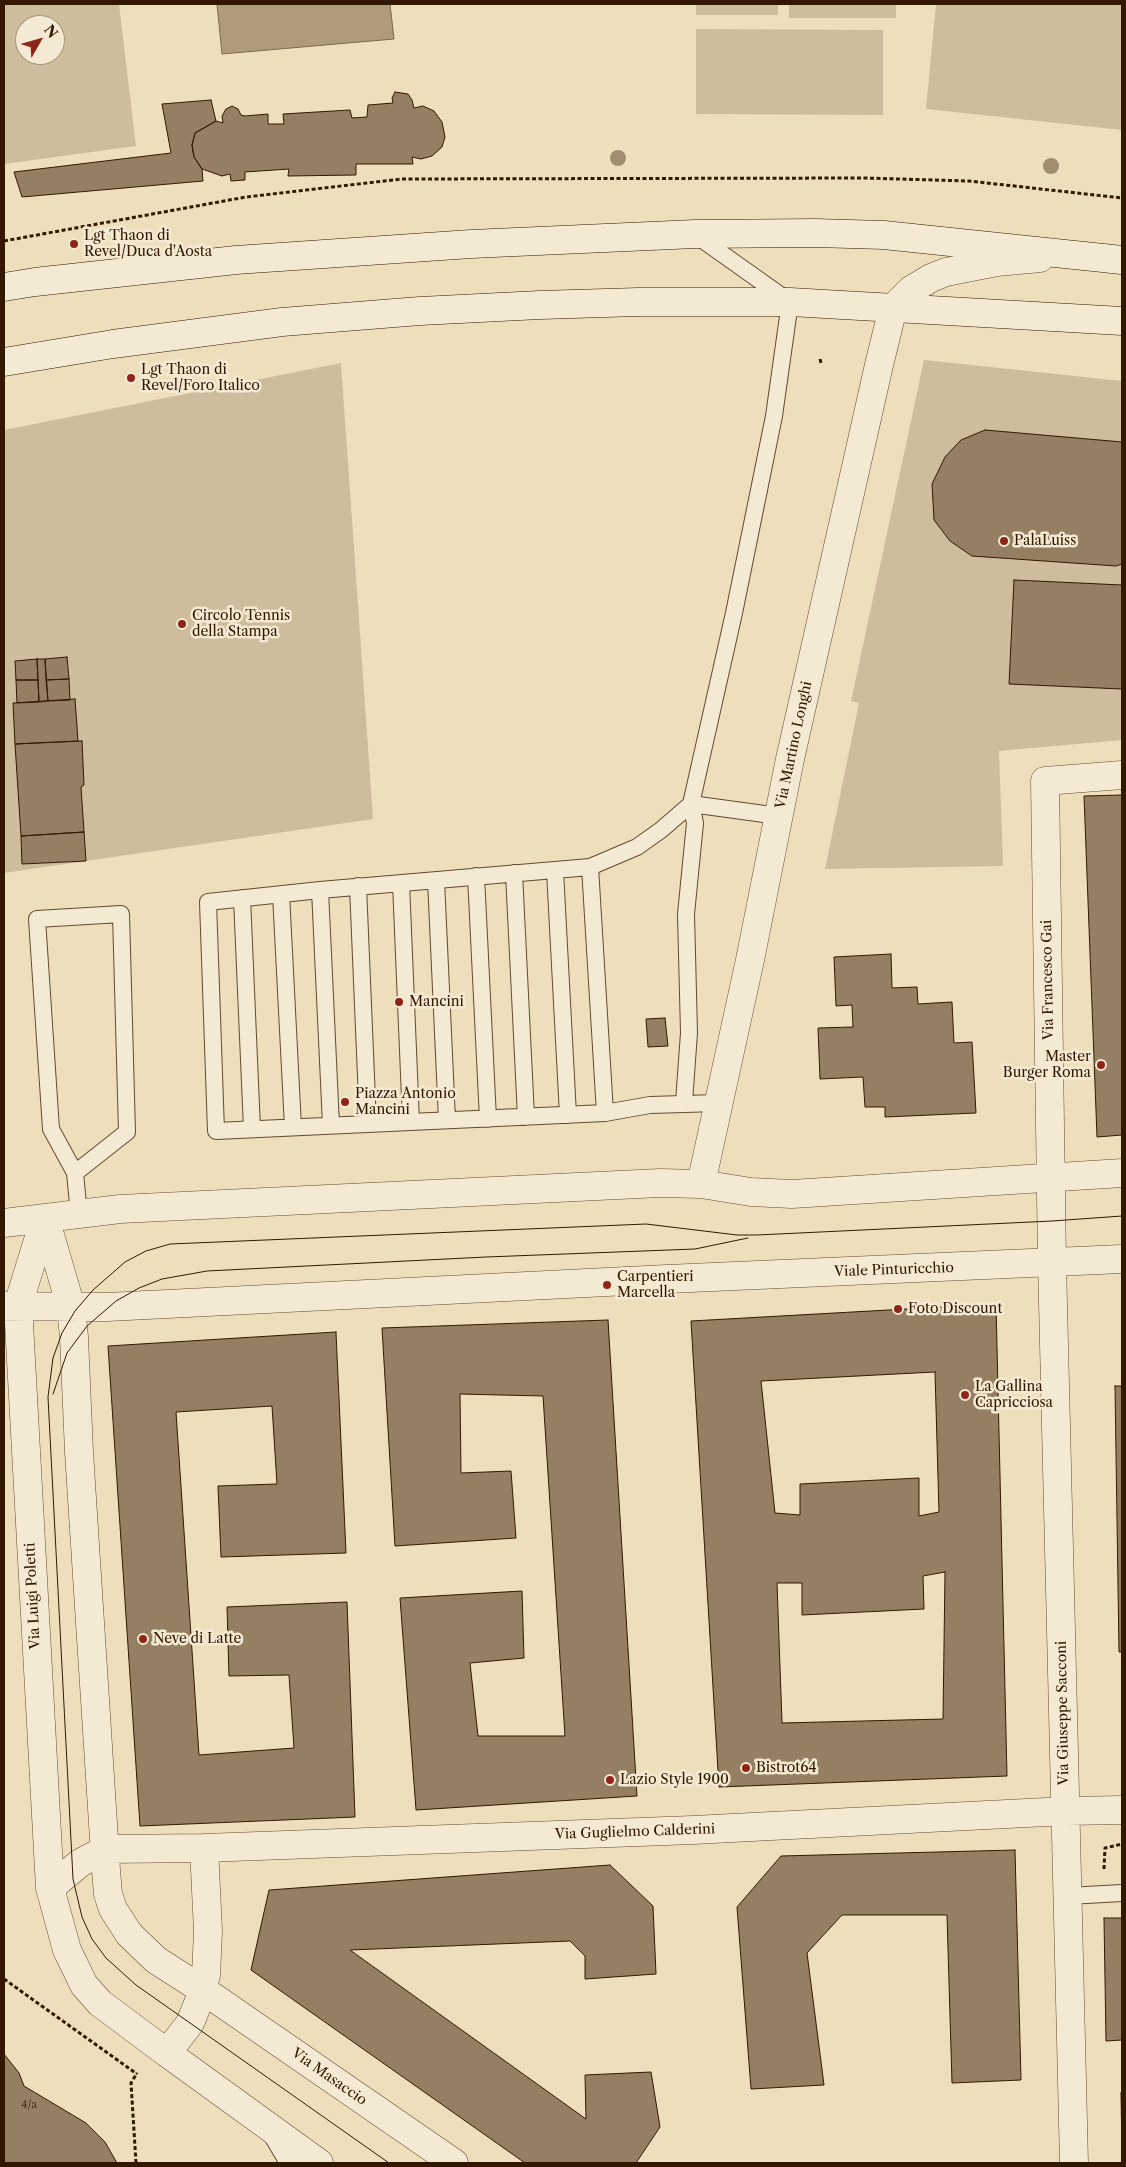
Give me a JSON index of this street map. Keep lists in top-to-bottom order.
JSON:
{
  "streets": {
    "street": [
      "Via Martino Longhi",
      "Via Francesco Gai",
      "Viale Pinturicchio",
      "Via Luigi Poletti",
      "Via Giuseppe Sacconi",
      "Via Guglielmo Calderini",
      "Via Masaccio"
    ]
  },
  "crossings": [
    ["Via Francesco Gai", "Viale Pinturicchio"],
    ["Via Francesco Gai", "Via Giuseppe Sacconi"],
    ["Viale Pinturicchio", "Via Giuseppe Sacconi"],
    ["Via Giuseppe Sacconi", "Via Guglielmo Calderini"],
    ["Via Guglielmo Calderini", "Via Masaccio"]
  ],
  "places": [
    "Lgt Thaon di Revel/Duca d'Aosta",
    "Lgt Thaon di Revel/Foro Italico",
    "PalaLuiss",
    "Circolo Tennis della Stampa",
    "Mancini",
    "Master Burger Roma",
    "Piazza Antonio Mancini",
    "Carpentieri Marcella",
    "Foto Discount",
    "La Gallina Capricciosa",
    "Neve di Latte",
    "Bistrot64",
    "Lazio Style 1900"
  ],
  "house_numbers": ["4/a"],
  "north": "top right"
}
